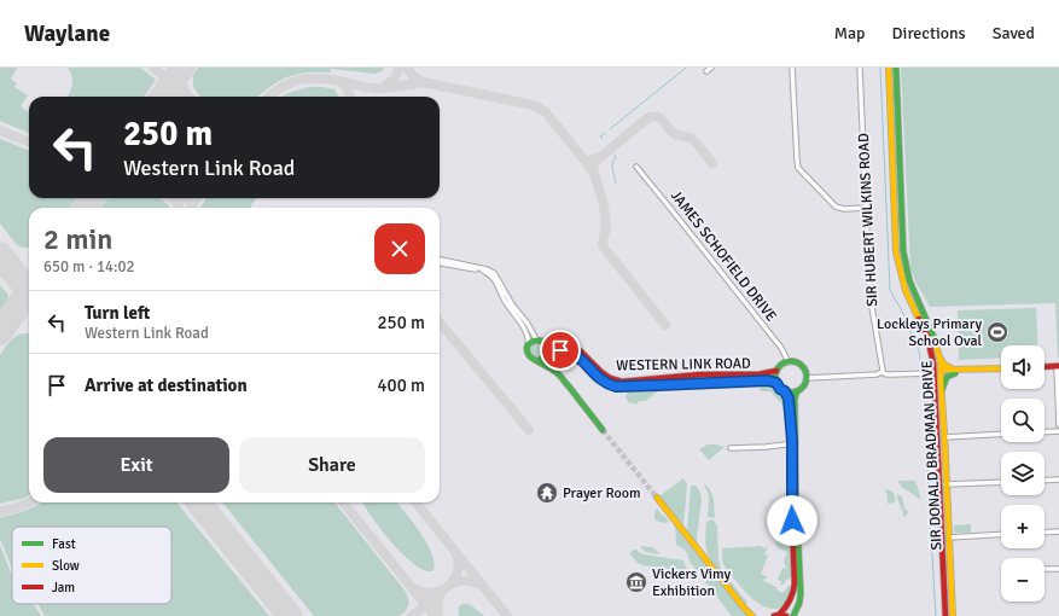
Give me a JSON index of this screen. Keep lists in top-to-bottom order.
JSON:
{
  "streets": {
    "main road": ["WESTERN LINK ROAD", "SIR DONALD BRADMAN DRIVE"],
    "street": ["SIR HUBERT WILKINS ROAD", "JAMES SCHOFIELD DRIVE"]
  },
  "crossings": [
    ["JAMES SCHOFIELD DRIVE", "WESTERN LINK ROAD"]
  ],
  "places": {
    "sports": ["Lockleys Primary School Oval"],
    "temple": ["Prayer Room"],
    "museum": ["Vickers Vimy Exhibition"]
  },
  "legend": ["Fast", "Slow", "Jam"],
  "page": {
    "header": "Waylane",
    "nav": ["Map", "Directions", "Saved"],
    "turn": ["250 m", "Western Link Road"],
    "heading": ["2 min", "650 m · 14:02"],
    "list": [
      {
        "name": "Turn left",
        "note": "Western Link Road",
        "value": "250 m"
      },
      {
        "name": "Arrive at destination",
        "value": "400 m"
      }
    ],
    "map_buttons": ["+", "−"],
    "buttons": ["Exit", "Share"]
  }
}
